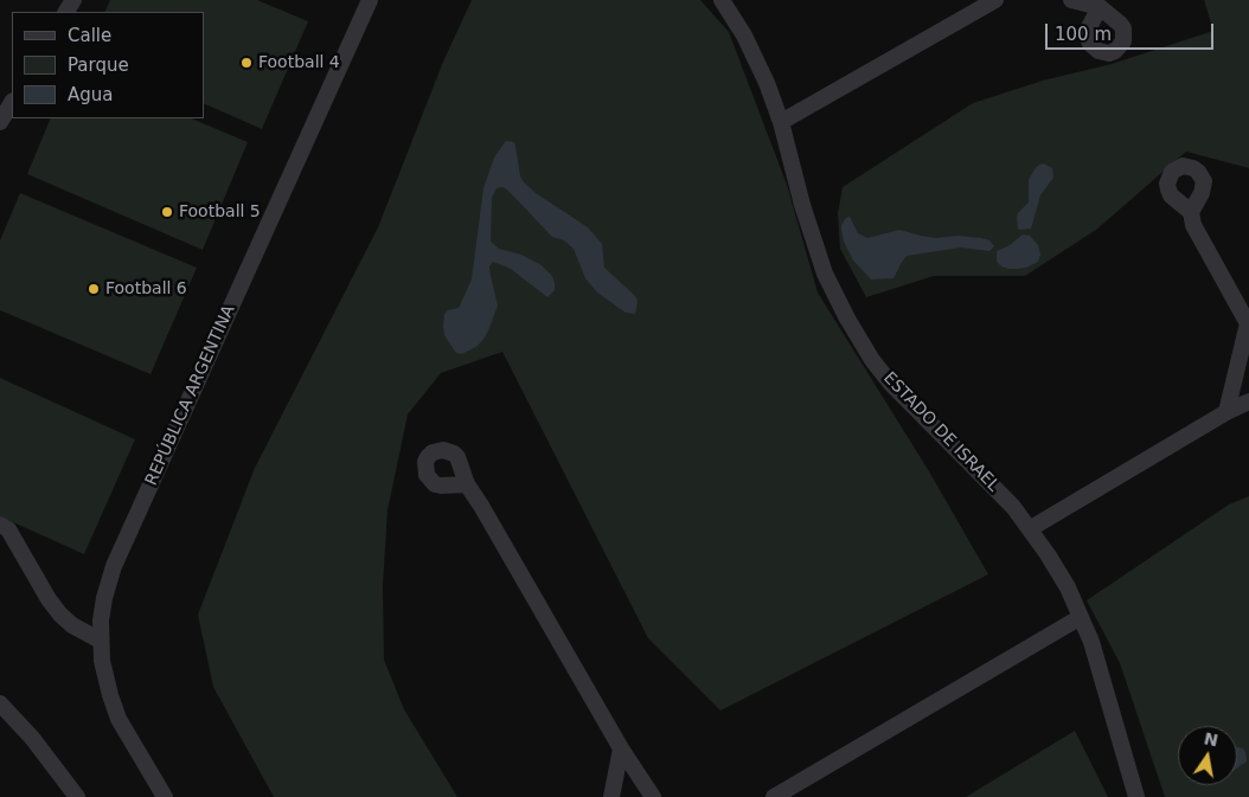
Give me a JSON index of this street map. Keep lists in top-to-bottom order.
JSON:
{
  "streets": {
    "street": ["REPÚBLICA ARGENTINA", "ESTADO DE ISRAEL"]
  },
  "places": ["Football 4", "Football 5", "Football 6"],
  "legend": ["Calle", "Parque", "Agua"],
  "scale_bar": "100 m",
  "north": "top"
}
